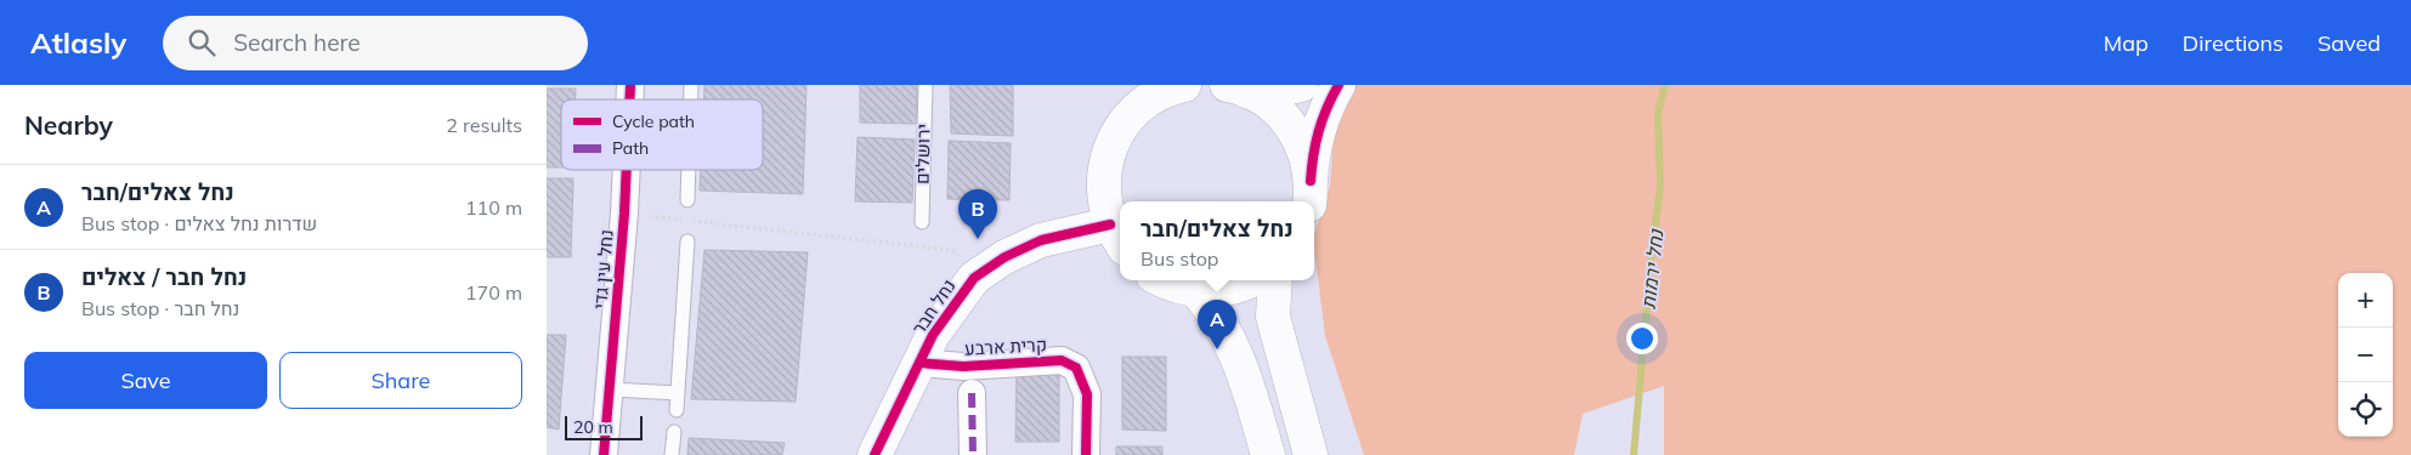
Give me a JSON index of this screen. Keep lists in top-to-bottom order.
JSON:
{
  "streets": {
    "main road": ["נחל חבר"],
    "street": ["נחל עין גדי", "קרית ארבע"],
    "lane": ["ירושלים"]
  },
  "crossings": [
    ["נחל חבר", "קרית ארבע"]
  ],
  "water": ["נחל ירמות"],
  "legend": ["Cycle path", "Path"],
  "scale_bar": "20 m",
  "page": {
    "header": "Atlasly",
    "search": "Search here",
    "nav": ["Map", "Directions", "Saved"],
    "heading": ["Nearby", "2 results"],
    "list": [
      {
        "mark": "A",
        "name": "נחל צאלים/חבר",
        "note": "Bus stop · שדרות נחל צאלים",
        "value": "110 m"
      },
      {
        "mark": "B",
        "name": "נחל חבר / צאלים",
        "note": "Bus stop · נחל חבר",
        "value": "170 m"
      }
    ],
    "pins": ["B", "A"],
    "popup": ["נחל צאלים/חבר", "Bus stop"],
    "map_buttons": ["+", "−"],
    "buttons": ["Save", "Share"],
    "scale": "20 m"
  }
}
